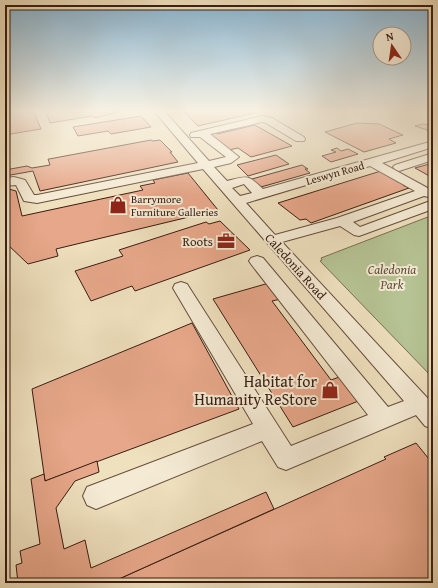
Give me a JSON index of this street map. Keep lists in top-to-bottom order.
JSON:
{
  "streets": {
    "street": ["Leswyn Road", "Caledonia Road"]
  },
  "crossings": [
    ["Leswyn Road", "Caledonia Road"]
  ],
  "parks": ["Caledonia Park"],
  "places": {
    "shop": ["Barrymore Furniture Galleries", "Habitat for Humanity ReStore"],
    "office": ["Roots"]
  },
  "north": "top"
}
